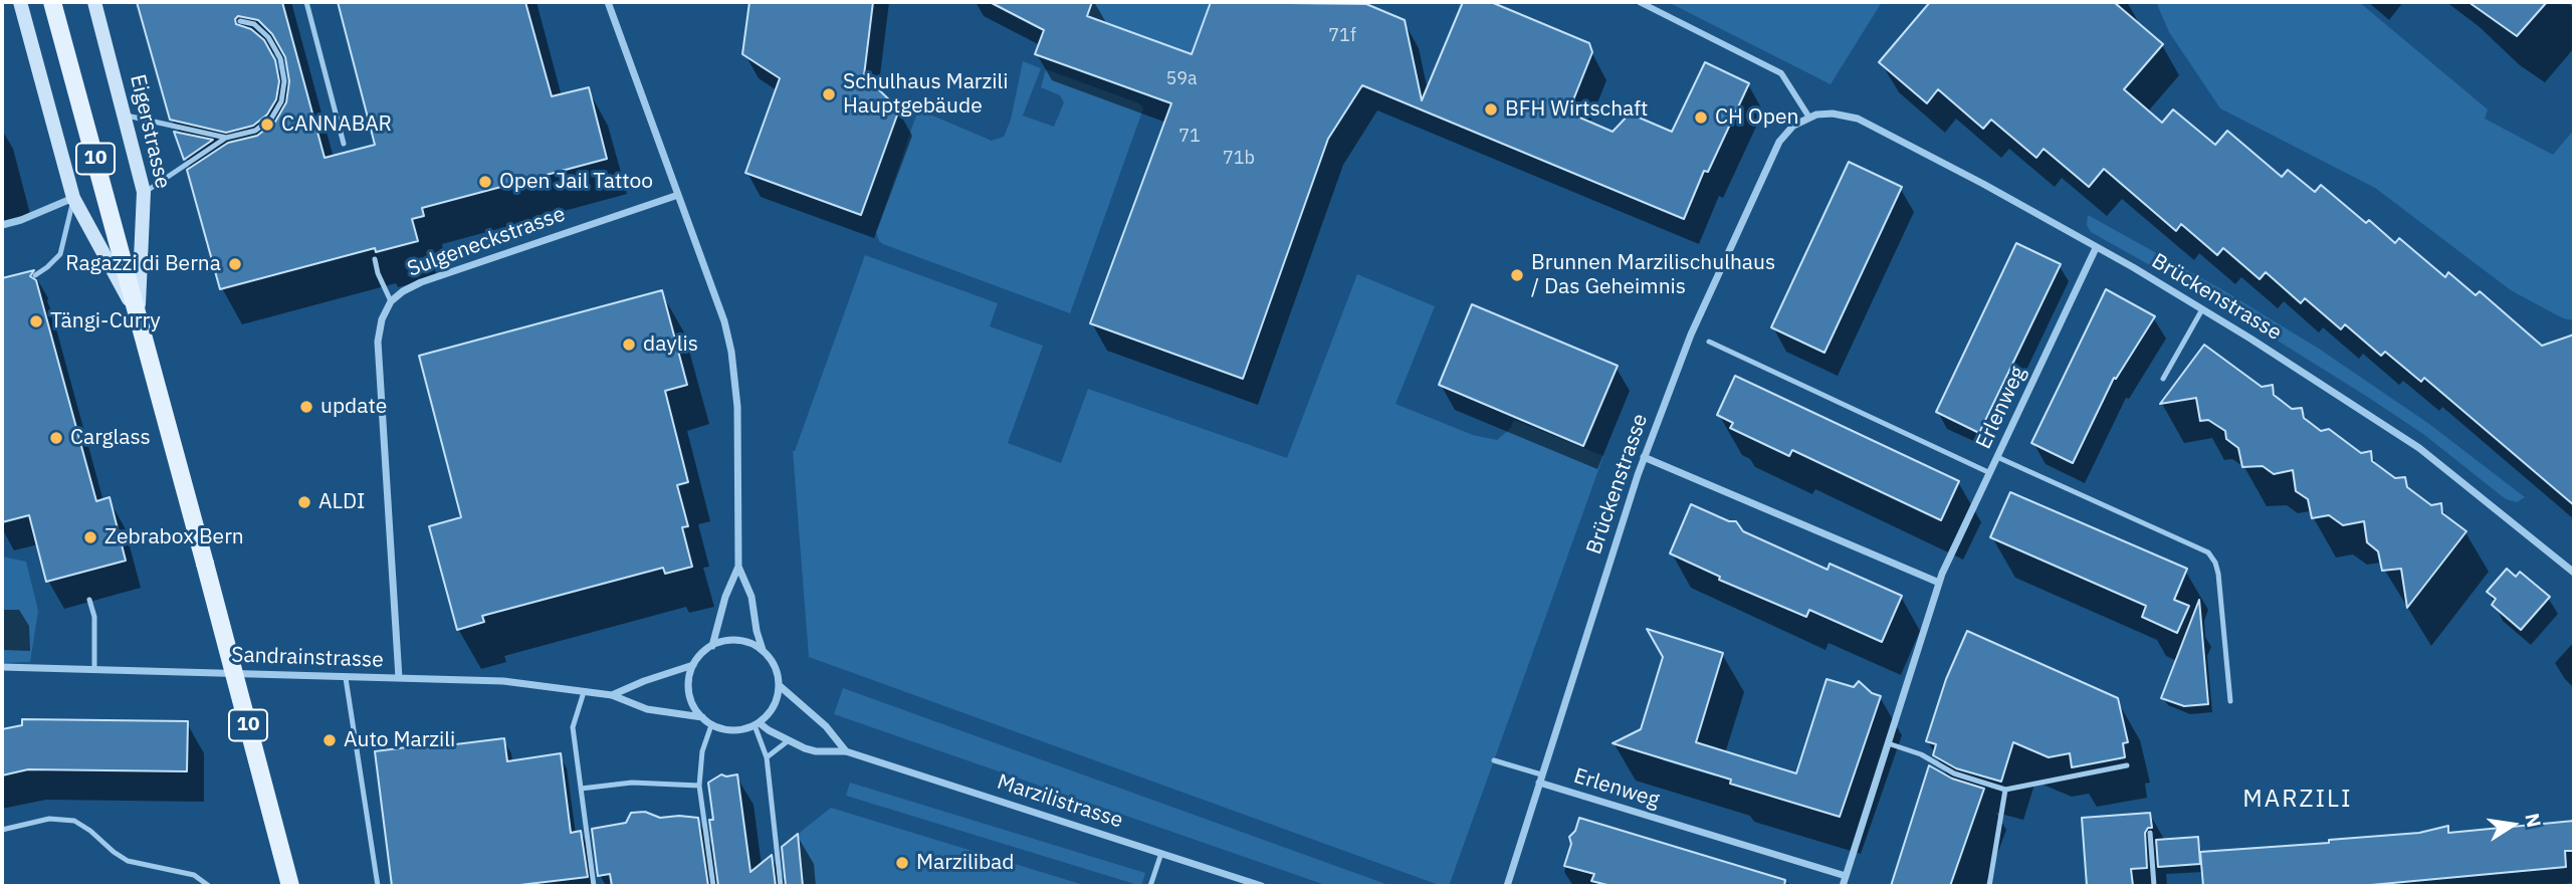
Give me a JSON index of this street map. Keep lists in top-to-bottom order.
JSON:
{
  "streets": {
    "main road": ["Eigerstrasse", "10"],
    "street": [
      "Sulgeneckstrasse",
      "Brückenstrasse",
      "Erlenweg",
      "Sandrainstrasse",
      "Marzilistrasse"
    ]
  },
  "crossings": [
    ["Sulgeneckstrasse", "Sandrainstrasse"],
    ["Brückenstrasse", "Erlenweg"],
    ["Sandrainstrasse", "Marzilistrasse"]
  ],
  "districts": ["MARZILI"],
  "places": [
    "Schulhaus Marzili Hauptgebäude",
    "BFH Wirtschaft",
    "CH Open",
    "CANNABAR",
    "Open Jail Tattoo",
    "Ragazzi di Berna",
    "Brunnen Marzilischulhaus / Das Geheimnis",
    "Tängi-Curry",
    "daylis",
    "update",
    "Carglass",
    "ALDI",
    "Zebrabox Bern",
    "Auto Marzili",
    "Marzilibad"
  ],
  "house_numbers": [
    "71f",
    "59a",
    "71",
    "71b"
  ],
  "north": "right"
}
